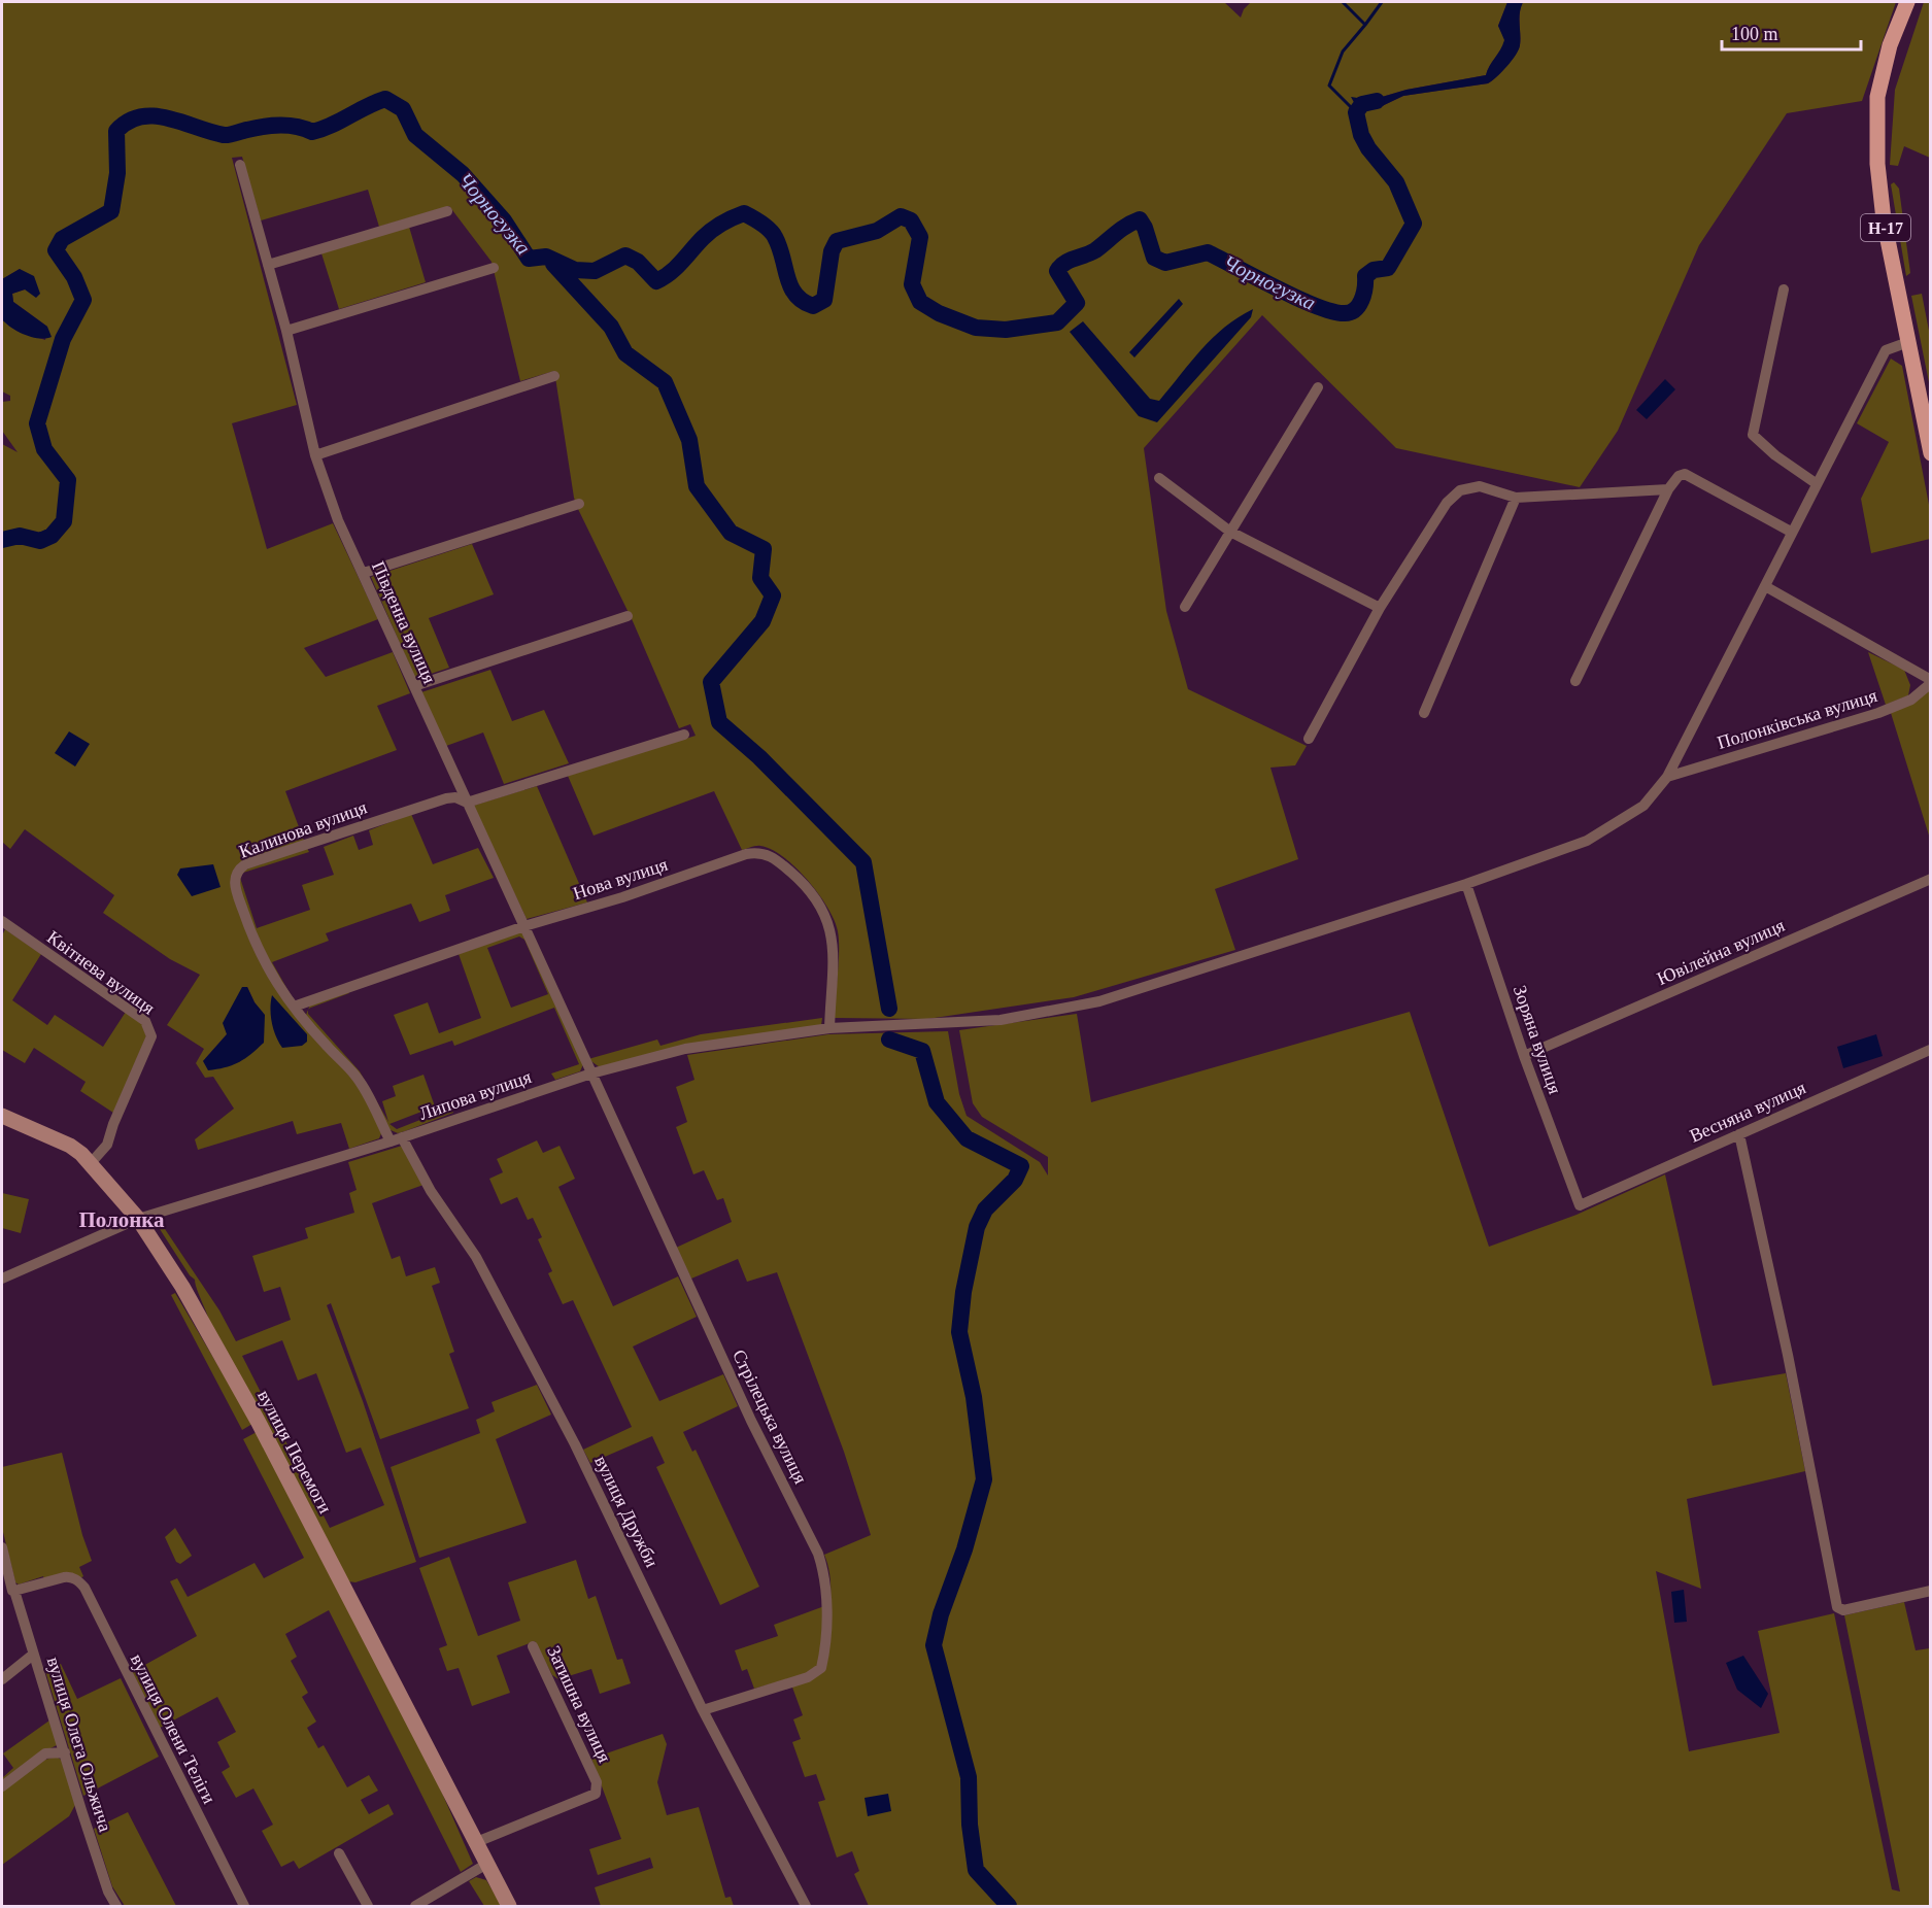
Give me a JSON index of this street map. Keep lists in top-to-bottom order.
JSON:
{
  "streets": {
    "main road": ["Н-17", "вулиця Перемоги"],
    "street": [
      "Південна вулиця",
      "Полонківська вулиця",
      "Калинова вулиця",
      "Нова вулиця",
      "Ювілейна вулиця",
      "Квітнева вулиця",
      "Зоряна вулиця",
      "Липова вулиця",
      "Весняна вулиця",
      "Стрілецька вулиця",
      "вулиця Дружби",
      "Затишна вулиця",
      "вулиця Олени Теліги",
      "вулиця Олега Ольжича"
    ]
  },
  "crossings": [
    ["Н-17", "Липова вулиця"],
    ["Південна вулиця", "Калинова вулиця"],
    ["Південна вулиця", "Нова вулиця"],
    ["Південна вулиця", "Липова вулиця"],
    ["Південна вулиця", "Стрілецька вулиця"],
    ["Полонківська вулиця", "Липова вулиця"],
    ["Калинова вулиця", "Нова вулиця"],
    ["Калинова вулиця", "Липова вулиця"],
    ["Нова вулиця", "Липова вулиця"],
    ["Ювілейна вулиця", "Зоряна вулиця"],
    ["Квітнева вулиця", "вулиця Перемоги"],
    ["Зоряна вулиця", "Липова вулиця"],
    ["Зоряна вулиця", "Весняна вулиця"],
    ["Липова вулиця", "Стрілецька вулиця"],
    ["Липова вулиця", "вулиця Перемоги"],
    ["Липова вулиця", "вулиця Дружби"],
    ["Стрілецька вулиця", "вулиця Дружби"],
    ["вулиця Перемоги", "Затишна вулиця"],
    ["вулиця Олени Теліги", "вулиця Олега Ольжича"]
  ],
  "districts": ["Полонка"],
  "water": ["Чорногузка"],
  "scale_bar": "100 m"
}
